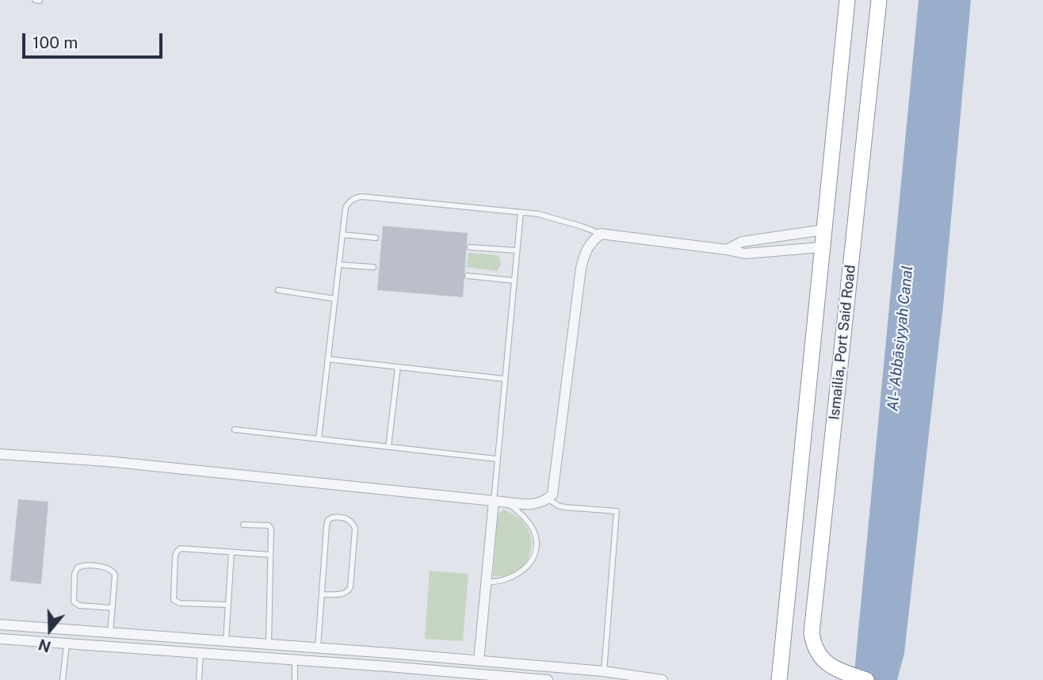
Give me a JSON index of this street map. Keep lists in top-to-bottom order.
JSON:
{
  "streets": {
    "highway": ["Ismailia, Port Said Road"]
  },
  "water": ["Al-ʿAbbāsiyyah Canal"],
  "scale_bar": "100 m",
  "north": "bottom"
}
